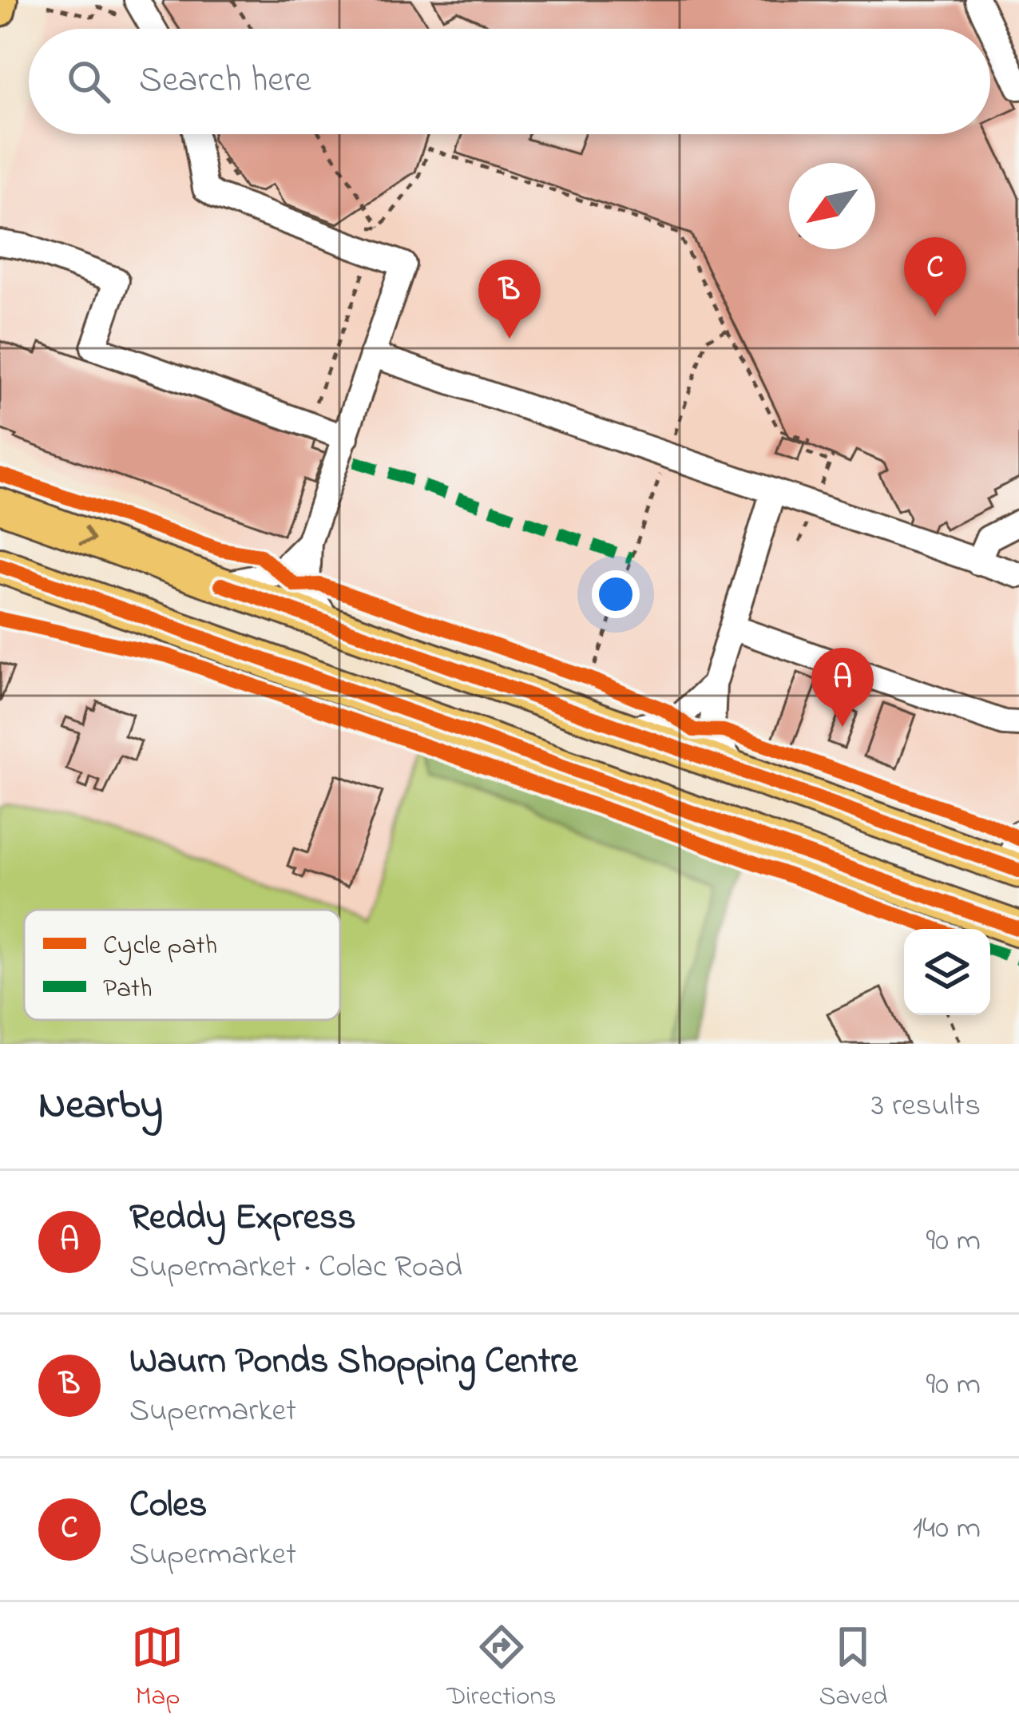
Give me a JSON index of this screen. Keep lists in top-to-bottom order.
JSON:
{
  "legend": ["Cycle path", "Path"],
  "north": "bottom left",
  "page": {
    "search": "Search here",
    "pins": ["C", "B", "A"],
    "heading": ["Nearby", "3 results"],
    "list": [
      {
        "mark": "A",
        "name": "Reddy Express",
        "note": "Supermarket · Colac Road",
        "value": "90 m"
      },
      {
        "mark": "B",
        "name": "Waurn Ponds Shopping Centre",
        "note": "Supermarket",
        "value": "90 m"
      },
      {
        "mark": "C",
        "name": "Coles",
        "note": "Supermarket",
        "value": "140 m"
      }
    ],
    "nav": ["Map", "Directions", "Saved"]
  }
}
